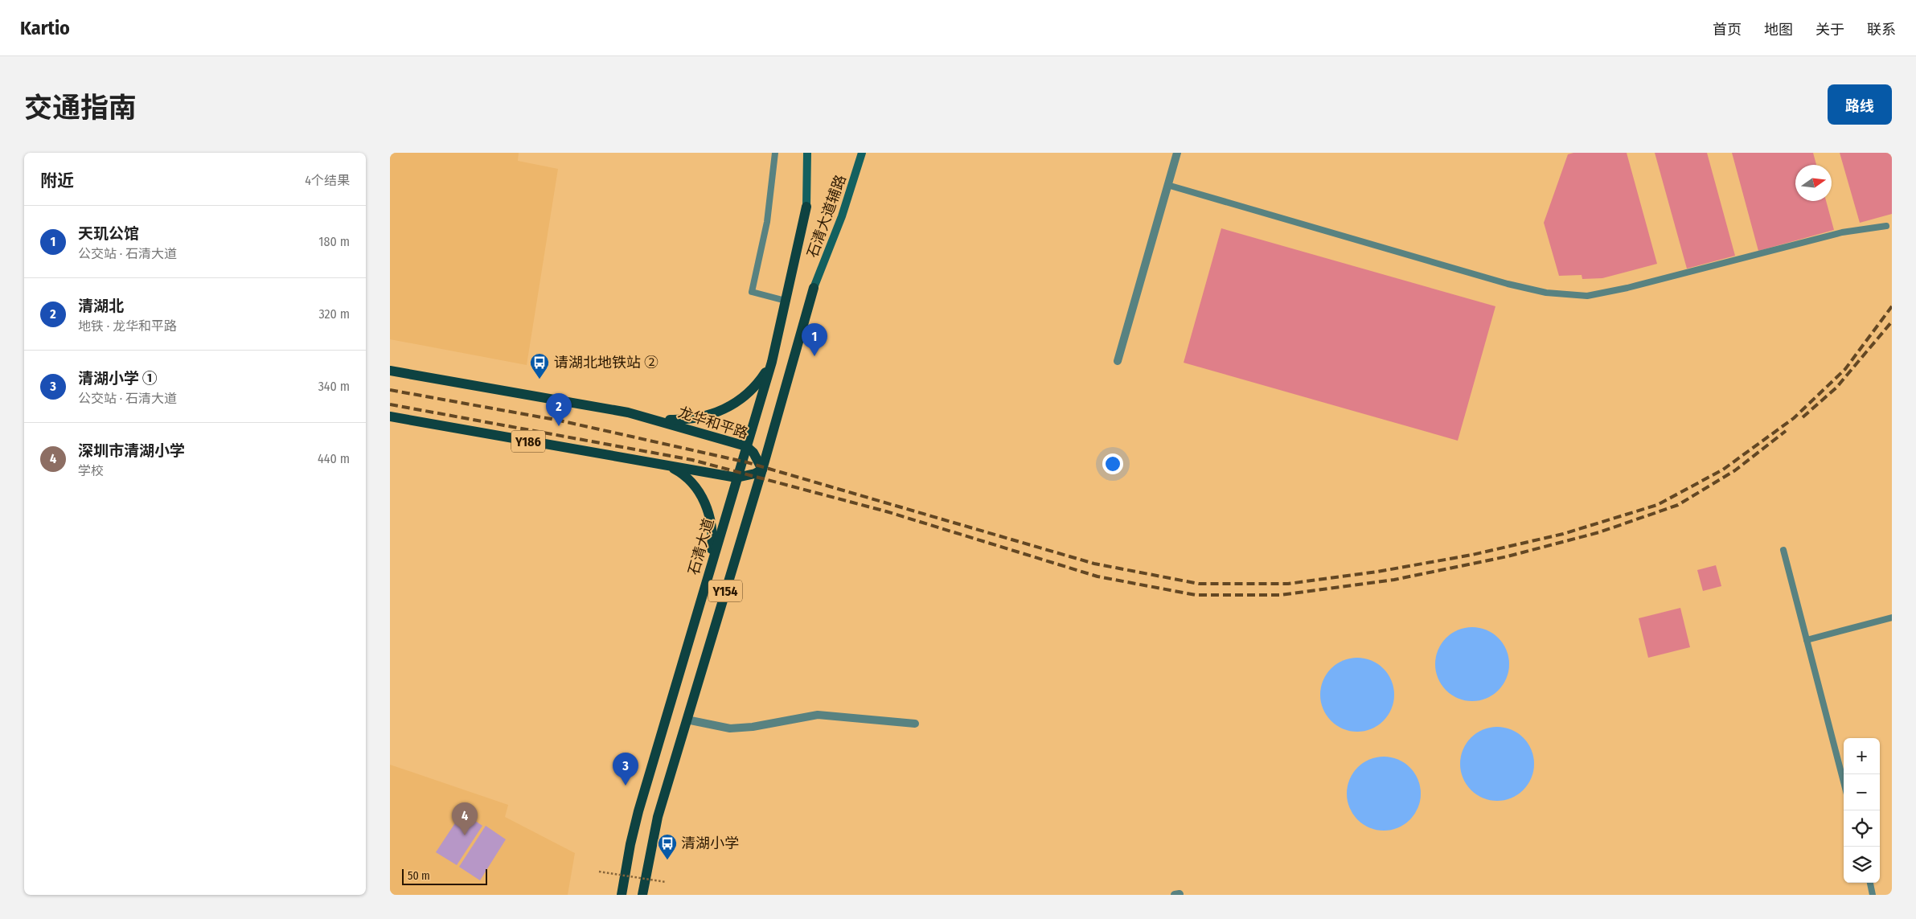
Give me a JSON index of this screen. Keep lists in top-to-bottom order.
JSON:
{
  "streets": {
    "main road": [
      "石清大道辅路",
      "龙华和平路",
      "Y186",
      "石清大道",
      "Y154"
    ]
  },
  "crossings": [
    ["石清大道辅路", "石清大道"],
    ["石清大道辅路", "Y154"],
    ["龙华和平路", "Y186"],
    ["龙华和平路", "石清大道"],
    ["龙华和平路", "Y154"],
    ["Y186", "石清大道"],
    ["Y186", "Y154"]
  ],
  "places": {
    "bus stop": ["请湖北地铁站 ②", "清湖小学"]
  },
  "scale_bar": "50 m",
  "north": "right",
  "page": {
    "header": "Kartio",
    "nav": [
      "首页",
      "地图",
      "关于",
      "联系"
    ],
    "title": "交通指南",
    "buttons": "路线",
    "heading": ["附近", "4个结果"],
    "list": [
      {
        "mark": "1",
        "name": "天玑公馆",
        "note": "公交站 · 石清大道",
        "value": "180 m"
      },
      {
        "mark": "2",
        "name": "清湖北",
        "note": "地铁 · 龙华和平路",
        "value": "320 m"
      },
      {
        "mark": "3",
        "name": "清湖小学 ①",
        "note": "公交站 · 石清大道",
        "value": "340 m"
      },
      {
        "mark": "4",
        "name": "深圳市清湖小学",
        "note": "学校",
        "value": "440 m"
      }
    ],
    "pins": [
      "1",
      "2",
      "3",
      "4"
    ],
    "map_buttons": ["+", "−"],
    "scale": "50 m"
  }
}
